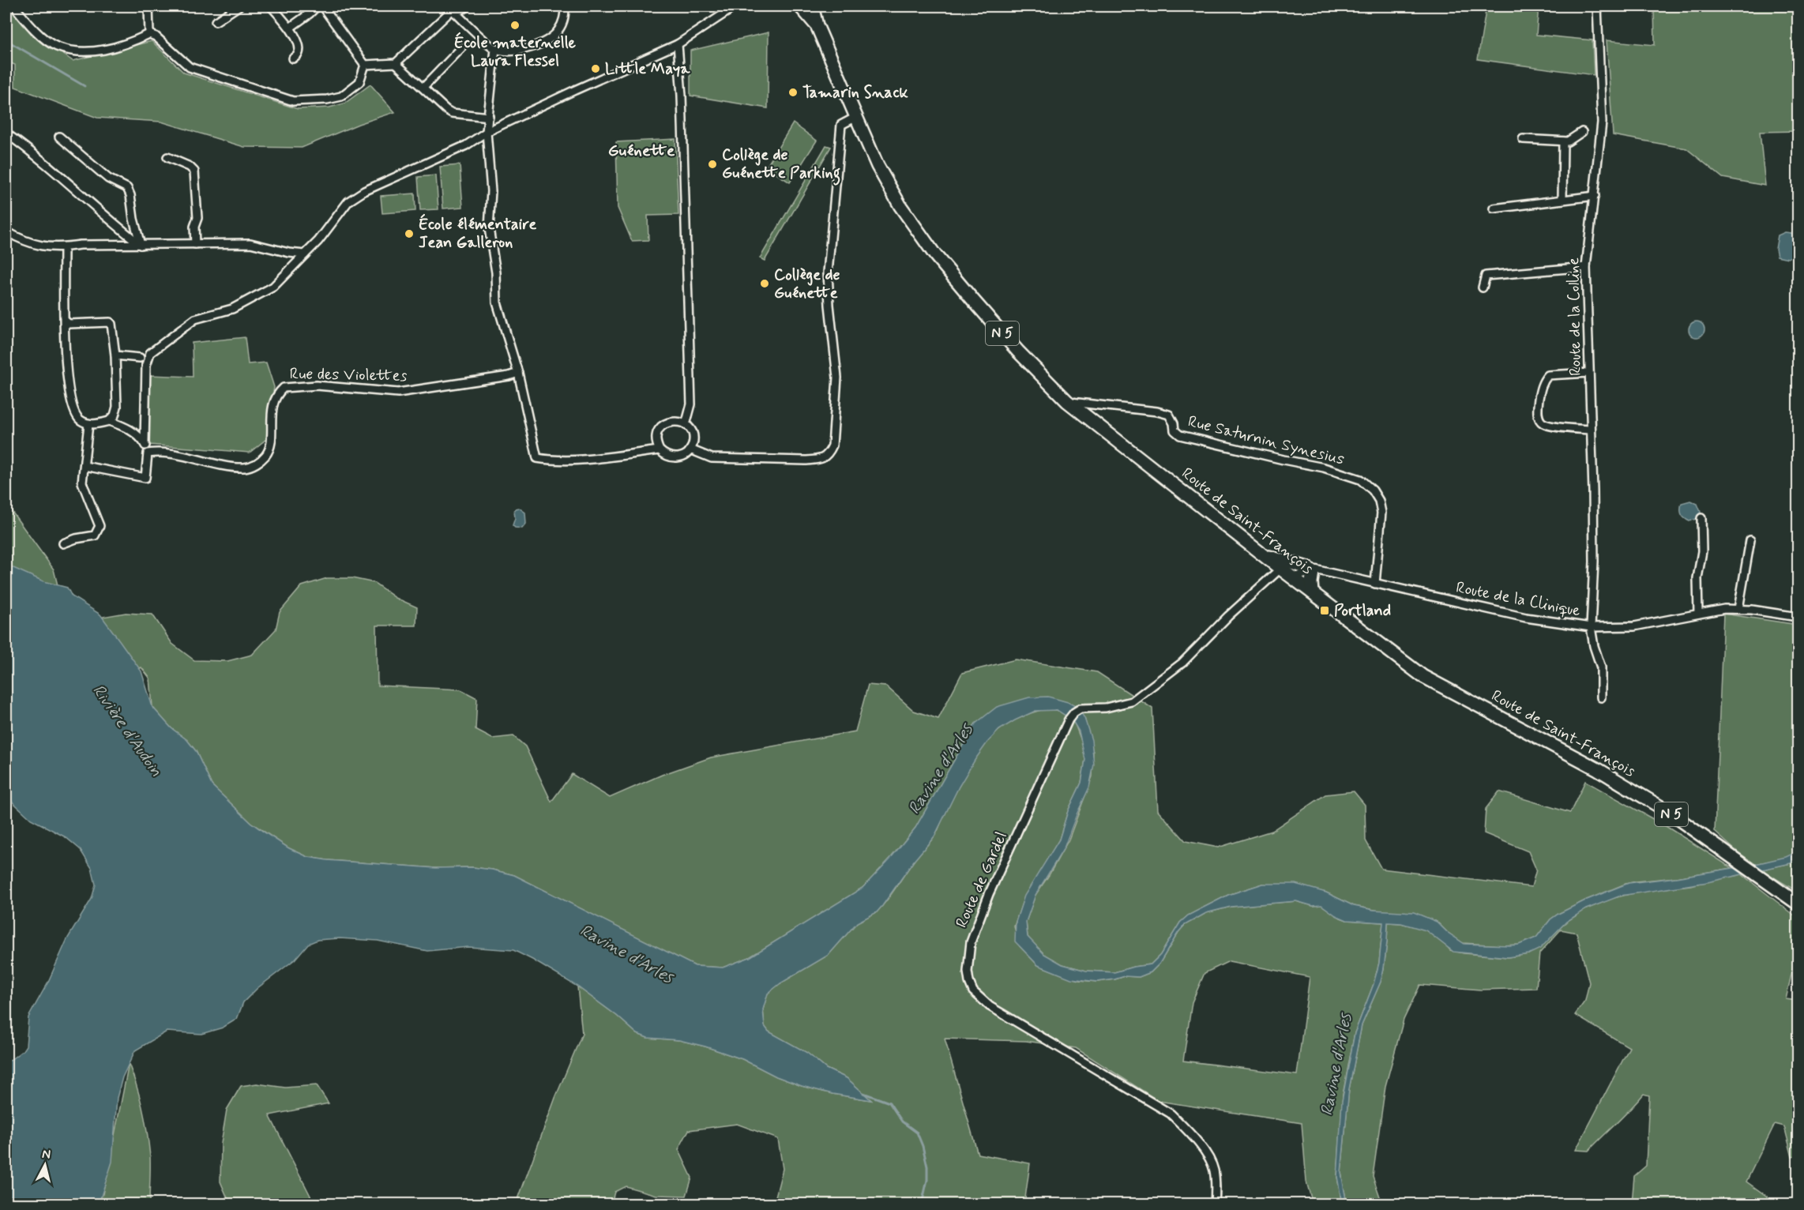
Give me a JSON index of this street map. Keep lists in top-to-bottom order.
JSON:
{
  "streets": {
    "main road": ["N 5", "Route de Saint-François"],
    "street": [
      "Route de la Colline",
      "Rue des Violettes",
      "Rue Saturnin Synesius",
      "Route de la Clinique",
      "Route de Gardel"
    ]
  },
  "crossings": [
    ["Route de la Colline", "Route de la Clinique"],
    ["Rue Saturnin Synesius", "Route de Saint-François"],
    ["Rue Saturnin Synesius", "Route de la Clinique"],
    ["Route de Saint-François", "Route de la Clinique"],
    ["Route de Saint-François", "Route de Gardel"],
    ["Route de la Clinique", "Route de Gardel"]
  ],
  "districts": ["Guénette"],
  "water": ["Rivière d'Audoin", "Ravine d'Arles"],
  "places": {
    "other": [
      "École maternelle Laura Flessel",
      "Little Maya",
      "Tamarin Snack",
      "Collège de Guénette Parking",
      "École élémentaire Jean Galleron",
      "Collège de Guénette"
    ],
    "transit": ["Portland"]
  },
  "north": "top"
}
